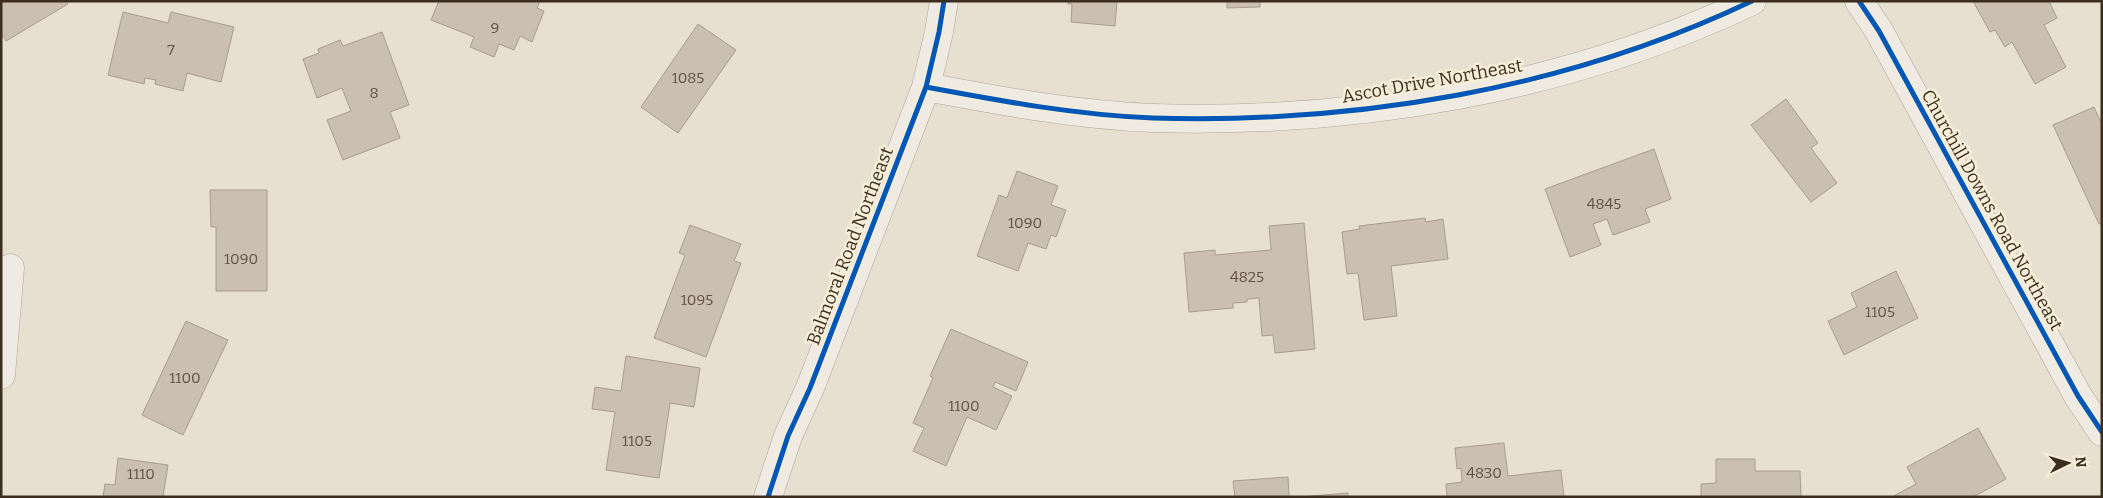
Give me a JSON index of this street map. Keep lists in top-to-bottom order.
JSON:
{
  "streets": {
    "street": ["Ascot Drive Northeast", "Churchill Downs Road Northeast", "Balmoral Road Northeast"]
  },
  "crossings": [
    ["Ascot Drive Northeast", "Balmoral Road Northeast"]
  ],
  "house_numbers": [
    "9",
    "7",
    "1085",
    "8",
    "4845",
    "1090",
    "1090",
    "4825",
    "1095",
    "1105",
    "1100",
    "1100",
    "1105",
    "4830",
    "1110"
  ],
  "north": "right"
}
